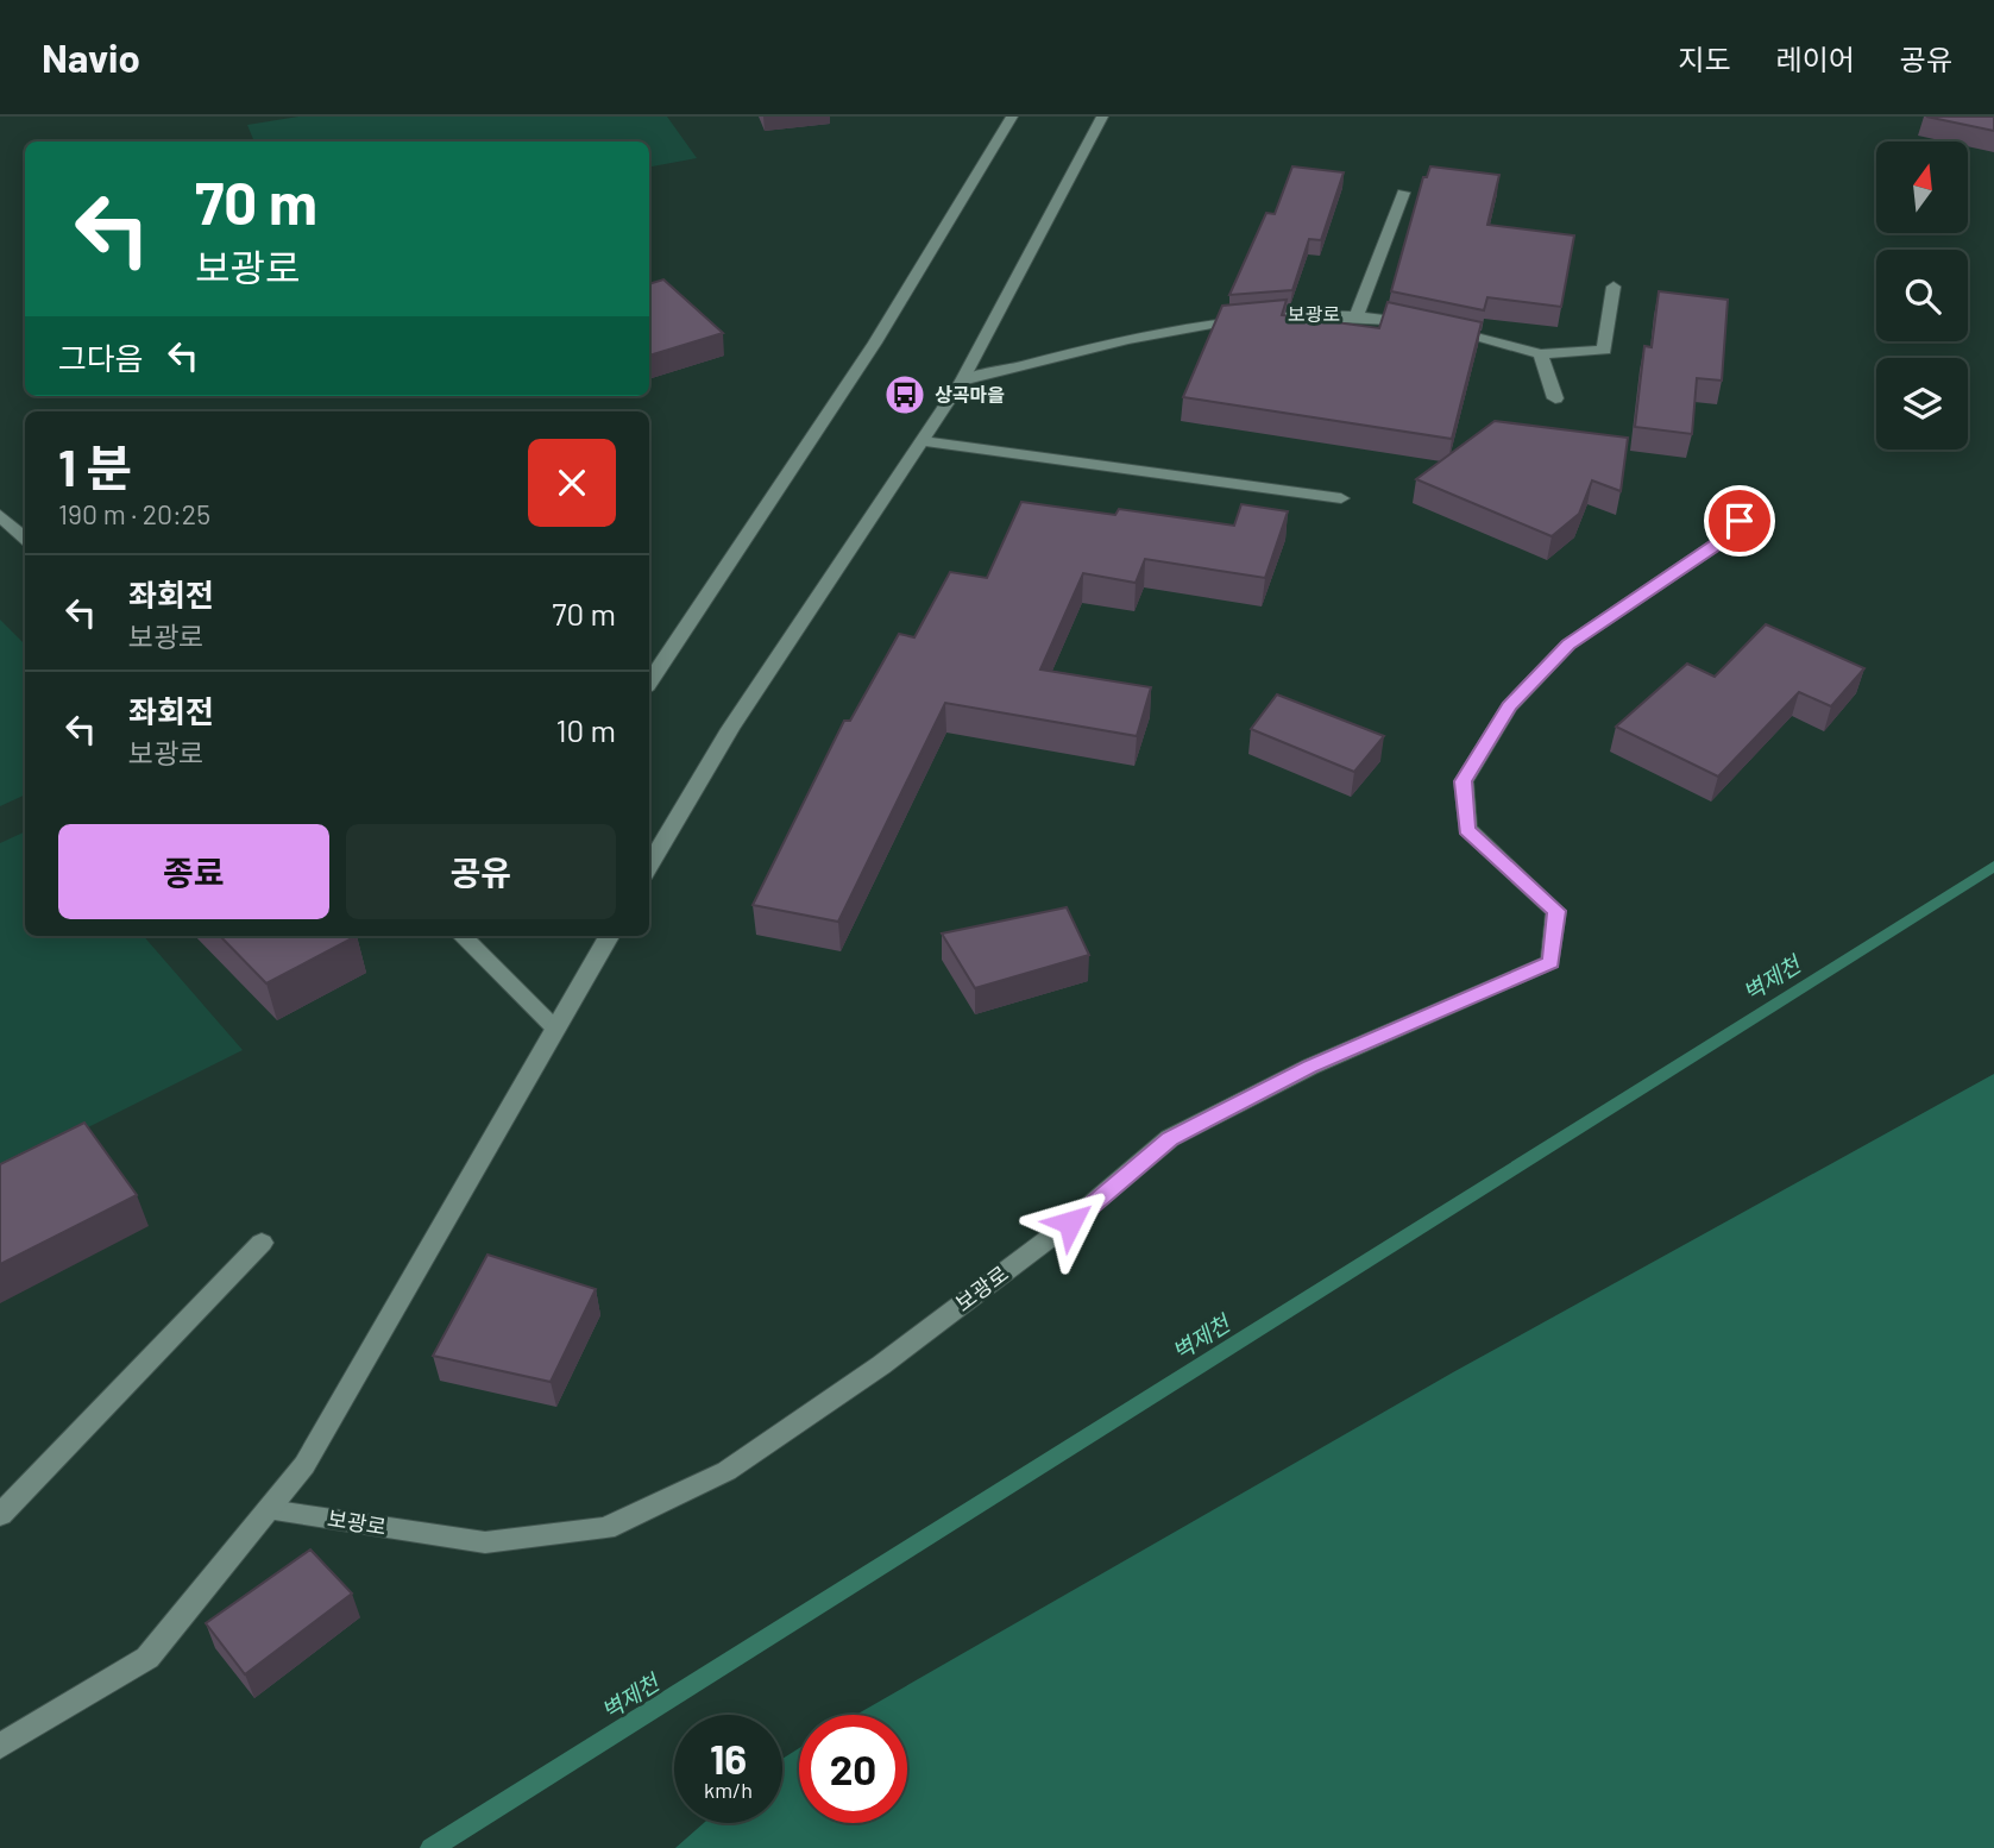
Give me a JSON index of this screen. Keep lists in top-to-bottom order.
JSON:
{
  "streets": {
    "main road": ["보광로"]
  },
  "water": ["벽제천"],
  "places": {
    "bus stop": ["상곡마을"]
  },
  "north": "top",
  "page": {
    "header": "Navio",
    "nav": ["지도", "레이어", "공유"],
    "turn": ["70 m", "보광로"],
    "then": "그다음",
    "heading": ["1 분", "190 m · 20:25"],
    "list": [
      {
        "name": "좌회전",
        "note": "보광로",
        "value": "70 m"
      },
      {
        "name": "좌회전",
        "note": "보광로",
        "value": "10 m"
      }
    ],
    "buttons": ["종료", "공유"],
    "speed": "16 km/h",
    "limit": "20"
  }
}
